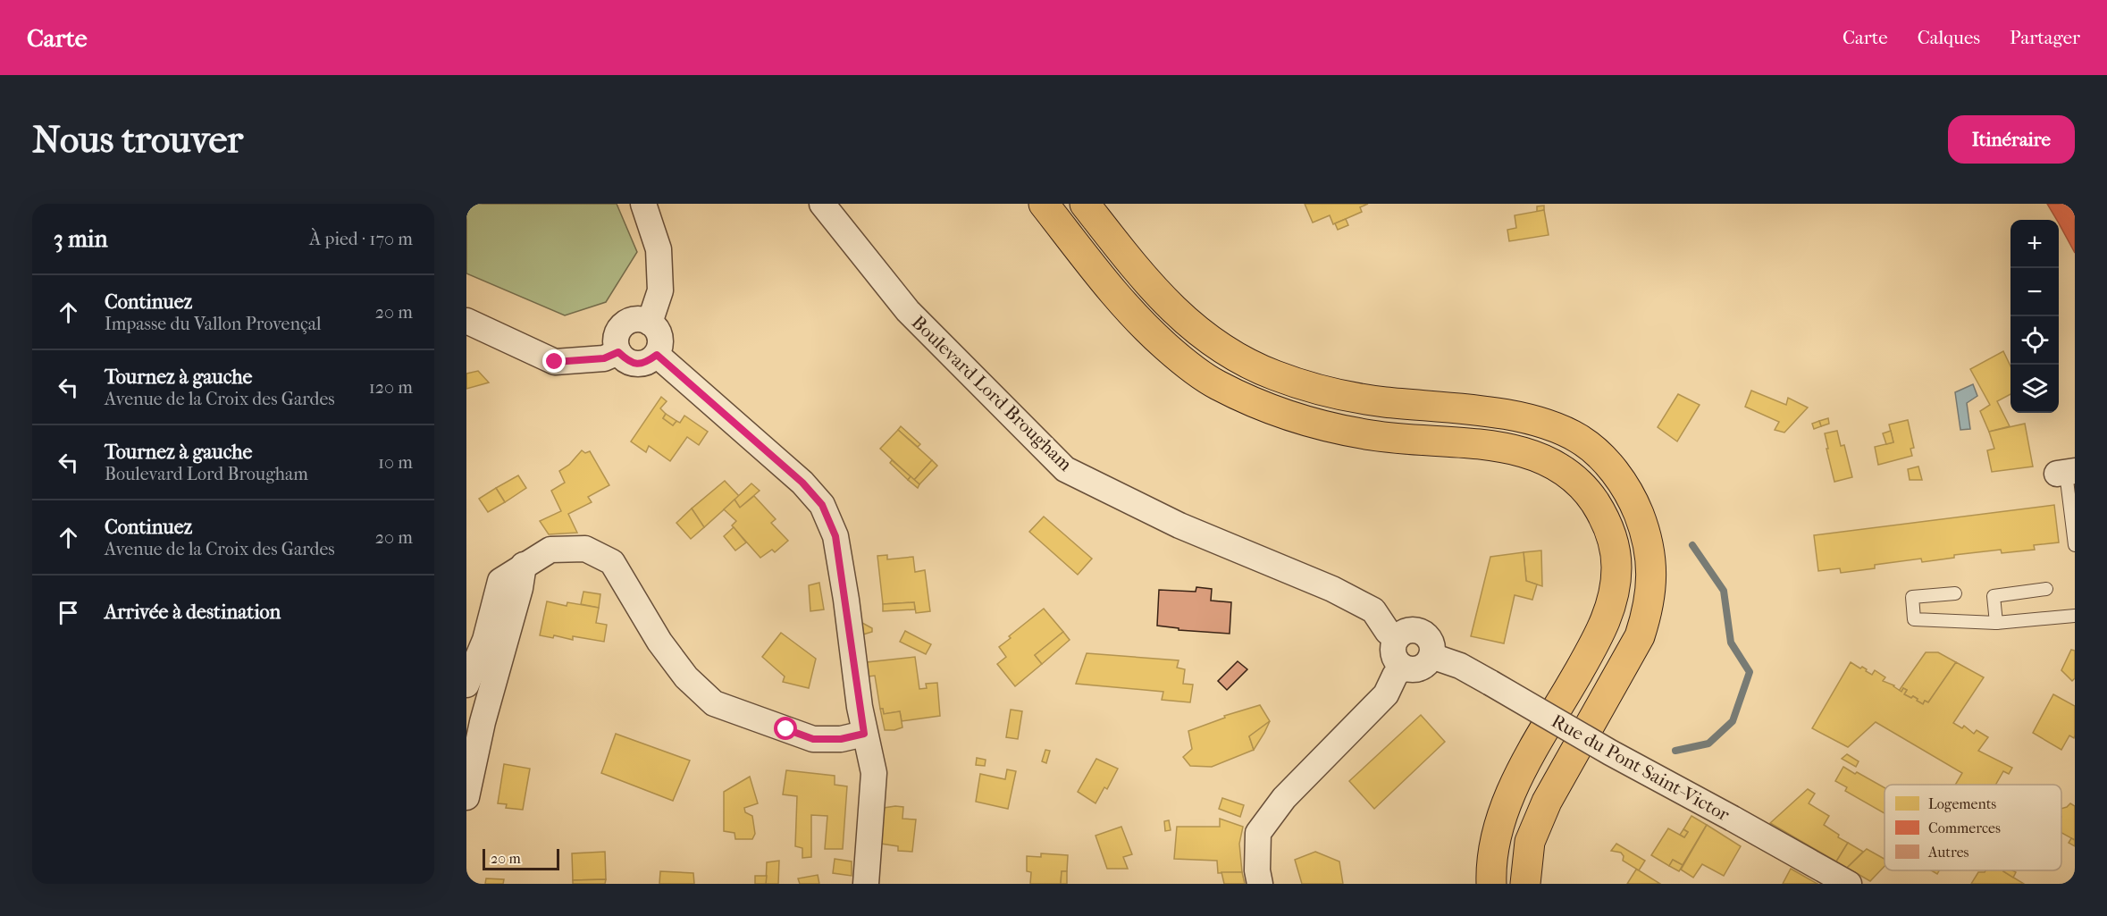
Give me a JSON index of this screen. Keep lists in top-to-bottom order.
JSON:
{
  "streets": {
    "street": ["Boulevard Lord Brougham", "Rue du Pont Saint-Victor"]
  },
  "crossings": [
    ["Boulevard Lord Brougham", "Rue du Pont Saint-Victor"]
  ],
  "legend": ["Logements", "Commerces", "Autres"],
  "scale_bar": "20 m",
  "page": {
    "header": "Carte",
    "nav": ["Carte", "Calques", "Partager"],
    "buttons": "Itinéraire",
    "title": "Nous trouver",
    "heading": ["3 min", "À pied · 170 m"],
    "map_buttons": ["+", "−"],
    "list": [
      ["Continuez", "Impasse du Vallon Provençal", "20 m"],
      ["Tournez à gauche", "Avenue de la Croix des Gardes", "120 m"],
      ["Tournez à gauche", "Boulevard Lord Brougham", "10 m"],
      ["Continuez", "Avenue de la Croix des Gardes", "20 m"],
      "Arrivée à destination"
    ],
    "scale": "20 m"
  }
}
